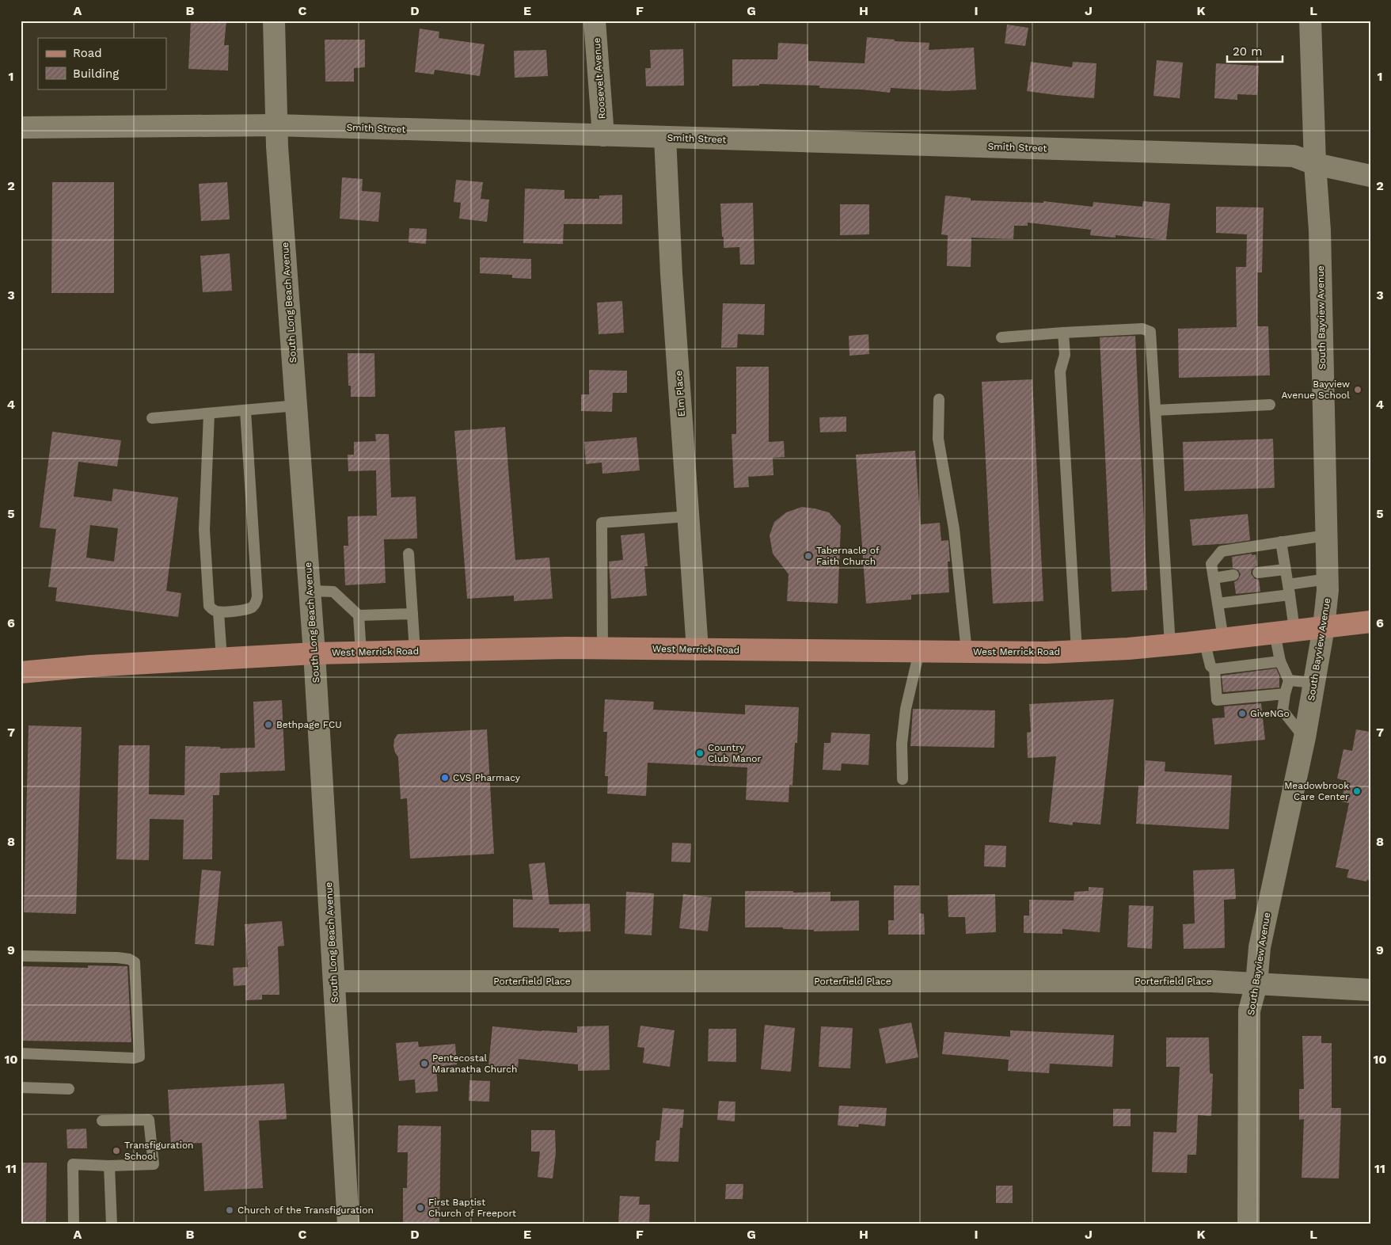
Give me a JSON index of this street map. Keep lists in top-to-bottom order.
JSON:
{
  "streets": {
    "main road": ["West Merrick Road"],
    "street": [
      "Roosevelt Avenue",
      "Smith Street",
      "South Long Beach Avenue",
      "South Bayview Avenue",
      "Elm Place",
      "Porterfield Place"
    ]
  },
  "crossings": [
    ["Roosevelt Avenue", "Smith Street"],
    ["Smith Street", "South Long Beach Avenue"],
    ["Smith Street", "South Bayview Avenue"],
    ["Smith Street", "Elm Place"],
    ["South Long Beach Avenue", "West Merrick Road"],
    ["South Long Beach Avenue", "Porterfield Place"],
    ["South Bayview Avenue", "West Merrick Road"],
    ["South Bayview Avenue", "Porterfield Place"],
    ["Elm Place", "West Merrick Road"]
  ],
  "places": [
    "Bayview Avenue School",
    "Tabernacle of Faith Church",
    "GiveNGo",
    "Bethpage FCU",
    "Country Club Manor",
    "CVS Pharmacy",
    "Meadowbrook Care Center",
    "Pentecostal Maranatha Church",
    "Transfiguration School",
    "First Baptist Church of Freeport",
    "Church of the Transfiguration"
  ],
  "legend": ["Road", "Building"],
  "scale_bar": "20 m",
  "grid": {
    "columns": [
      "A",
      "B",
      "C",
      "D",
      "E",
      "F",
      "G",
      "H",
      "I",
      "J",
      "K",
      "L"
    ],
    "rows": [
      "1",
      "2",
      "3",
      "4",
      "5",
      "6",
      "7",
      "8",
      "9",
      "10",
      "11"
    ]
  }
}
